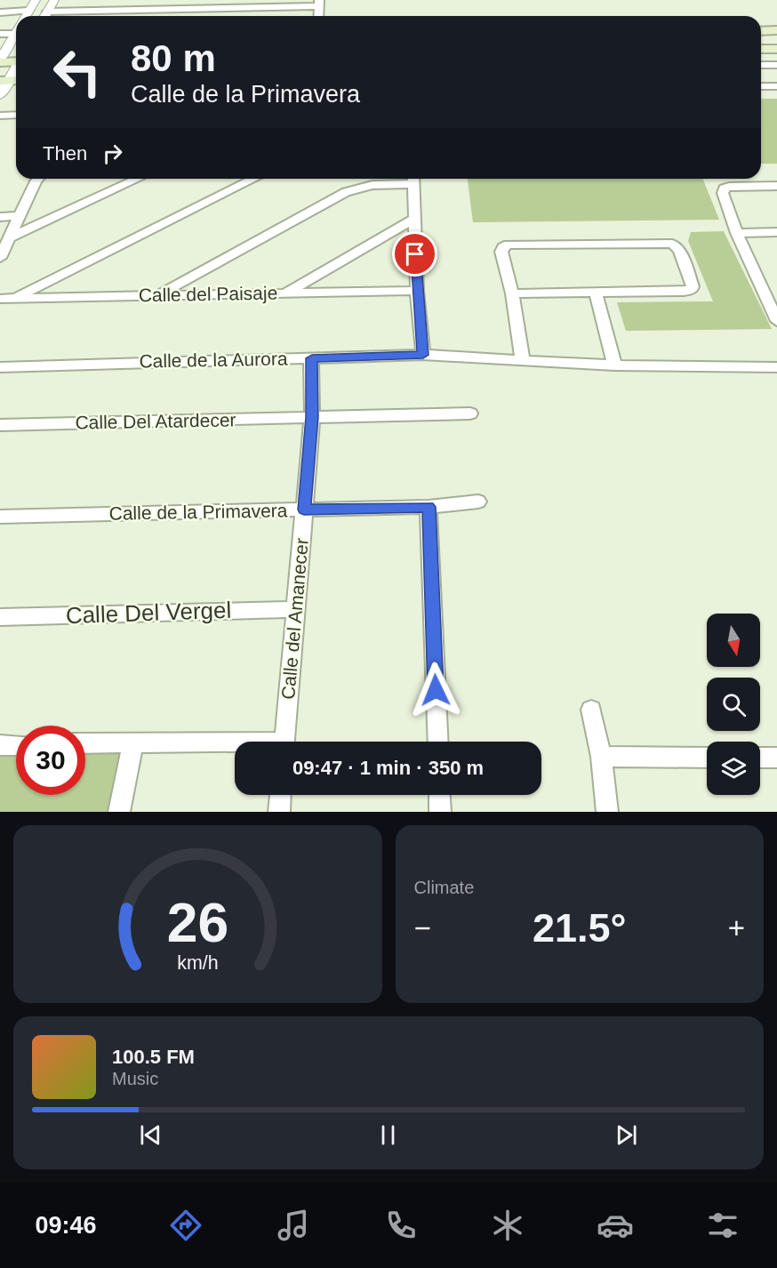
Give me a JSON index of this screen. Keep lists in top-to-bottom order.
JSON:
{
  "streets": {
    "street": [
      "Calle del Paisaje",
      "Calle de la Aurora",
      "Calle Del Atardecer",
      "Calle de la Primavera",
      "Calle Del Vergel",
      "Calle del Amanecer"
    ]
  },
  "crossings": [
    ["Calle de la Aurora", "Calle del Amanecer"],
    ["Calle Del Atardecer", "Calle del Amanecer"],
    ["Calle de la Primavera", "Calle del Amanecer"],
    ["Calle Del Vergel", "Calle del Amanecer"]
  ],
  "north": "bottom",
  "page": {
    "turn": ["80 m", "Calle de la Primavera"],
    "then": "Then",
    "limit": "30",
    "trip": "09:47 · 1 min · 350 m",
    "tile": "Climate",
    "heat": ["−", "21.5°", "+"],
    "song": ["100.5 FM", "Music"],
    "tabs": "09:46",
    "gauge": ["26", "km/h"]
  }
}
